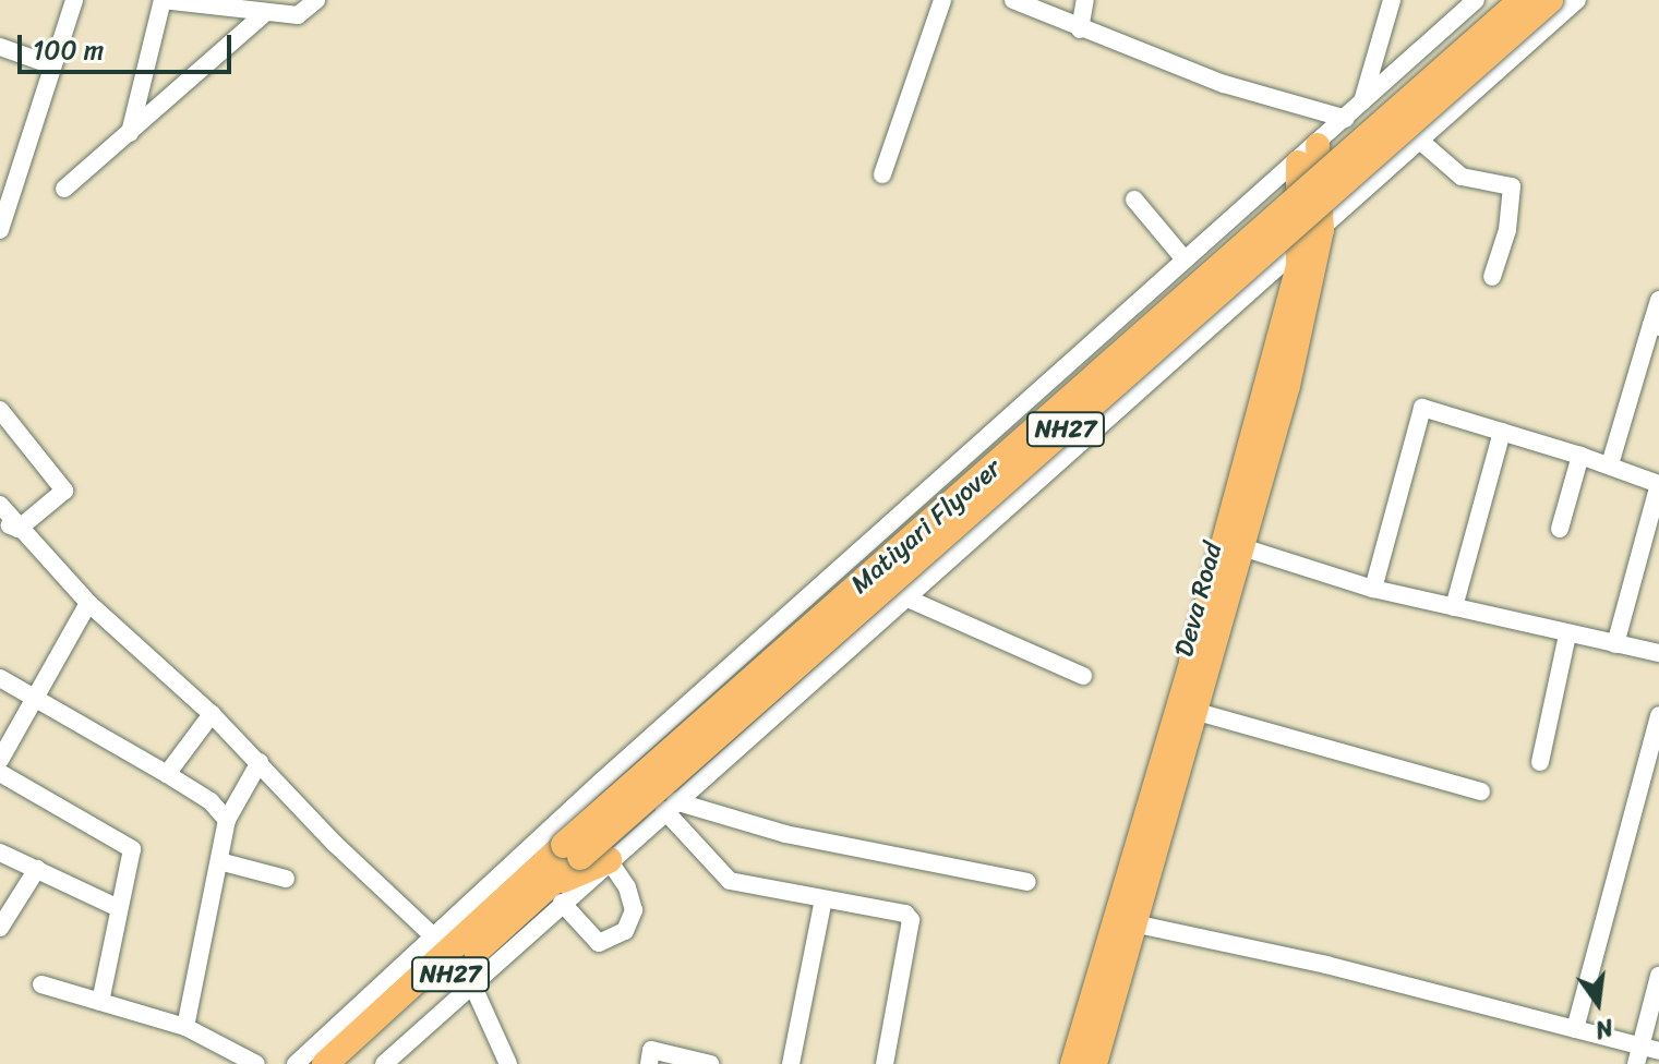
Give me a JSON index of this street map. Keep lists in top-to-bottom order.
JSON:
{
  "streets": {
    "highway": ["NH27", "Matiyari Flyover"],
    "main road": ["Deva Road"]
  },
  "crossings": [
    ["NH27", "Matiyari Flyover"]
  ],
  "scale_bar": "100 m",
  "north": "bottom"
}
